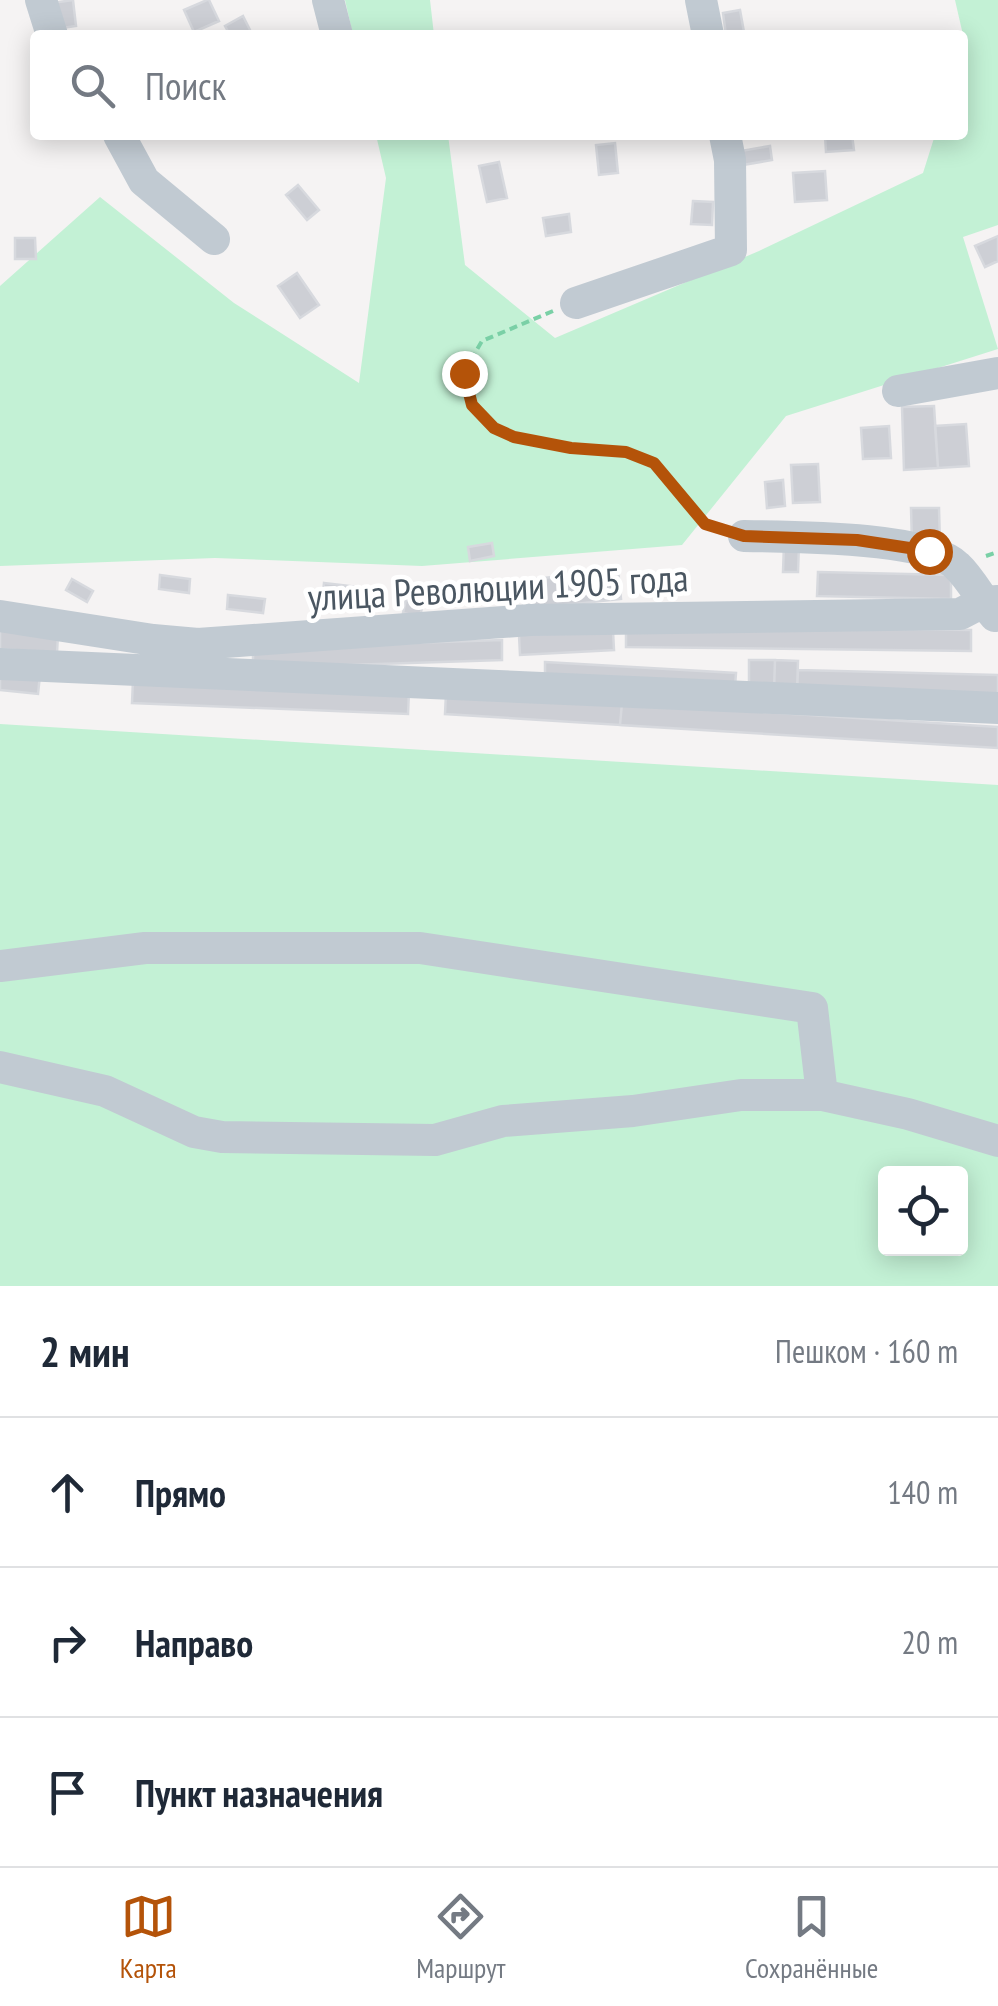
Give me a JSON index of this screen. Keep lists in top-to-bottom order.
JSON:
{
  "streets": {
    "street": ["улица Революции 1905 года"]
  },
  "page": {
    "search": "Поиск",
    "heading": ["2 мин", "Пешком · 160 m"],
    "list": [
      ["Прямо", "140 m"],
      ["Направо", "20 m"],
      "Пункт назначения"
    ],
    "nav": ["Карта", "Маршрут", "Сохранённые"]
  }
}
